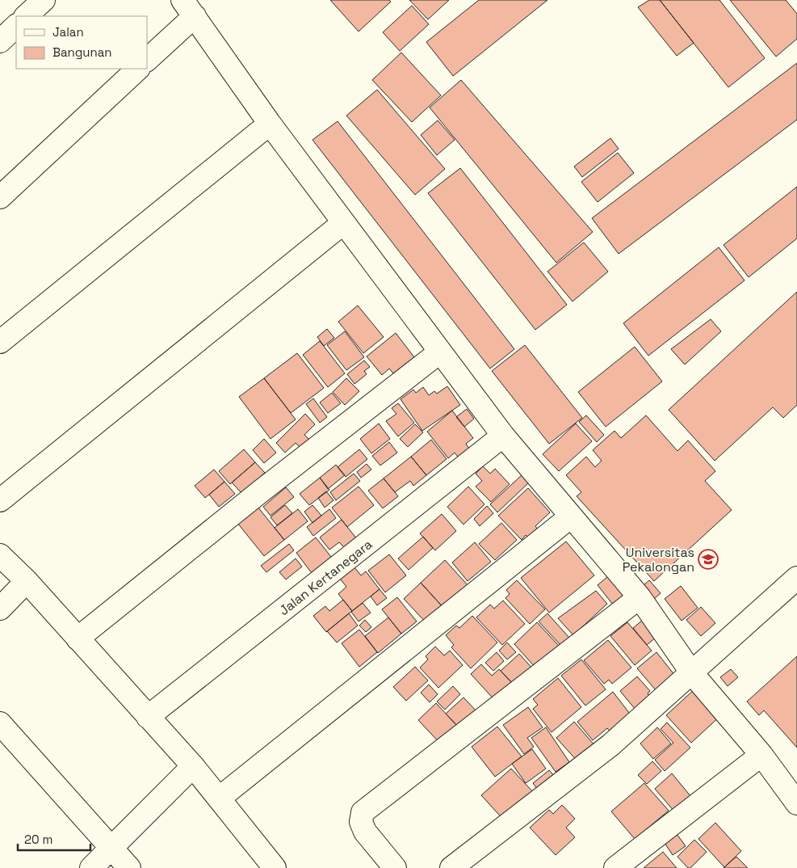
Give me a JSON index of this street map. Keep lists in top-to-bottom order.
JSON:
{
  "streets": {
    "street": ["Jalan Kertanegara"]
  },
  "places": {
    "school or university": ["Universitas Pekalongan"]
  },
  "legend": ["Jalan", "Bangunan"],
  "scale_bar": "20 m"
}
